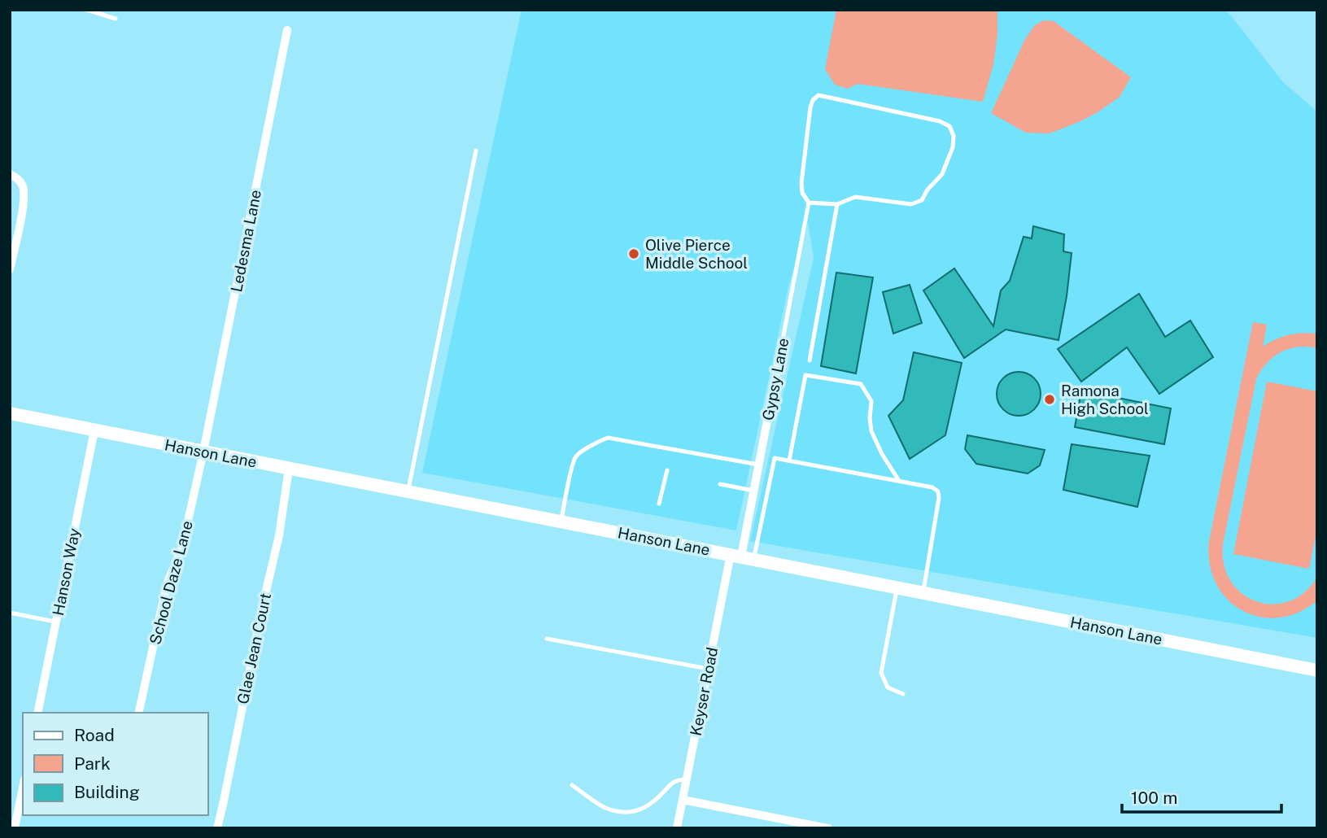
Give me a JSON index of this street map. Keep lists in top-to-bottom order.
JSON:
{
  "streets": {
    "main road": ["Hanson Lane"],
    "street": [
      "Ledesma Lane",
      "Gypsy Lane",
      "Hanson Way",
      "School Daze Lane",
      "Glae Jean Court",
      "Keyser Road"
    ]
  },
  "crossings": [
    ["Ledesma Lane", "Hanson Lane"],
    ["Ledesma Lane", "School Daze Lane"],
    ["Gypsy Lane", "Hanson Lane"],
    ["Gypsy Lane", "Keyser Road"],
    ["Hanson Lane", "Hanson Way"],
    ["Hanson Lane", "School Daze Lane"],
    ["Hanson Lane", "Glae Jean Court"],
    ["Hanson Lane", "Keyser Road"]
  ],
  "places": ["Olive Pierce Middle School", "Ramona High School"],
  "legend": ["Road", "Park", "Building"],
  "scale_bar": "100 m"
}
